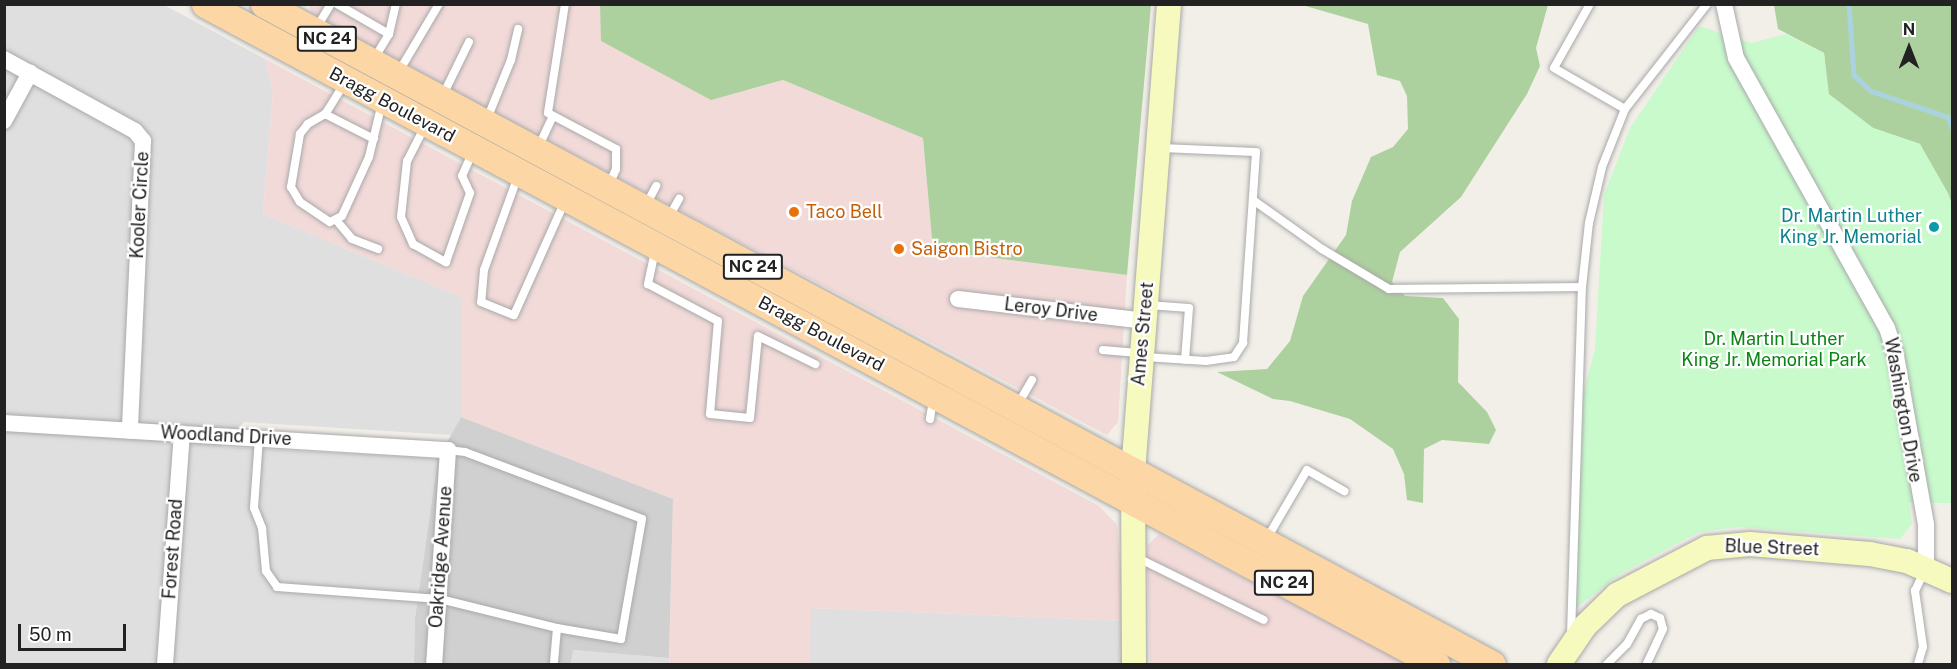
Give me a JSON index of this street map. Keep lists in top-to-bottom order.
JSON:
{
  "streets": {
    "main road": ["NC 24", "Bragg Boulevard"],
    "street": [
      "Kooler Circle",
      "Leroy Drive",
      "Ames Street",
      "Washington Drive",
      "Woodland Drive",
      "Blue Street",
      "Forest Road",
      "Oakridge Avenue"
    ]
  },
  "crossings": [
    ["Bragg Boulevard", "Ames Street"],
    ["Kooler Circle", "Woodland Drive"],
    ["Leroy Drive", "Ames Street"],
    ["Washington Drive", "Blue Street"],
    ["Woodland Drive", "Forest Road"],
    ["Woodland Drive", "Oakridge Avenue"]
  ],
  "parks": ["Dr. Martin Luther King Jr. Memorial Park"],
  "places": ["Taco Bell", "Dr. Martin Luther King Jr. Memorial", "Saigon Bistro"],
  "scale_bar": "50 m",
  "north": "top"
}
